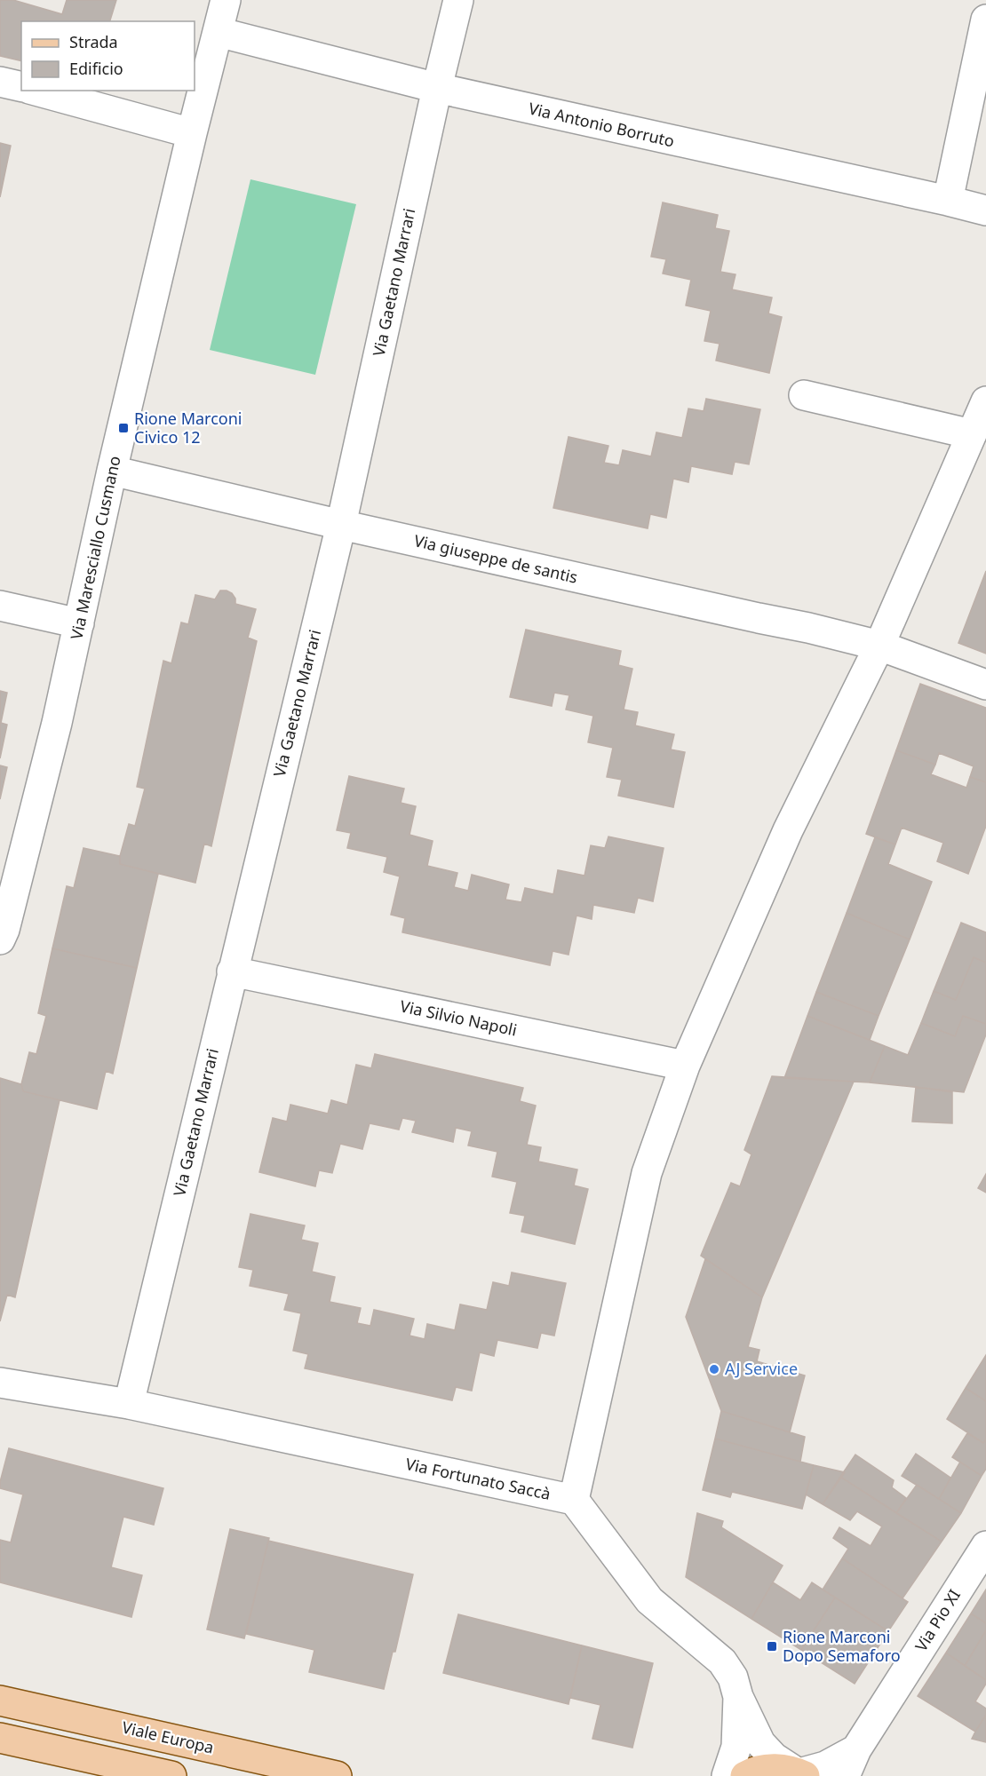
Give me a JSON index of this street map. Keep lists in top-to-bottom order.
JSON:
{
  "streets": {
    "main road": ["Viale Europa"],
    "street": [
      "Via Antonio Borruto",
      "Via Gaetano Marrari",
      "Via Maresciallo Cusmano",
      "Via giuseppe de santis",
      "Via Silvio Napoli",
      "Via Fortunato Saccà",
      "Via Pio XI"
    ]
  },
  "crossings": [
    ["Via Antonio Borruto", "Via Gaetano Marrari"],
    ["Via Antonio Borruto", "Via Maresciallo Cusmano"],
    ["Via Gaetano Marrari", "Via giuseppe de santis"],
    ["Via Gaetano Marrari", "Via Silvio Napoli"],
    ["Via Gaetano Marrari", "Via Fortunato Saccà"],
    ["Via Maresciallo Cusmano", "Via giuseppe de santis"]
  ],
  "places": {
    "transit": ["Rione Marconi Civico 12", "Rione Marconi Dopo Semaforo"],
    "other": ["AJ Service"]
  },
  "legend": ["Strada", "Edificio"]
}
